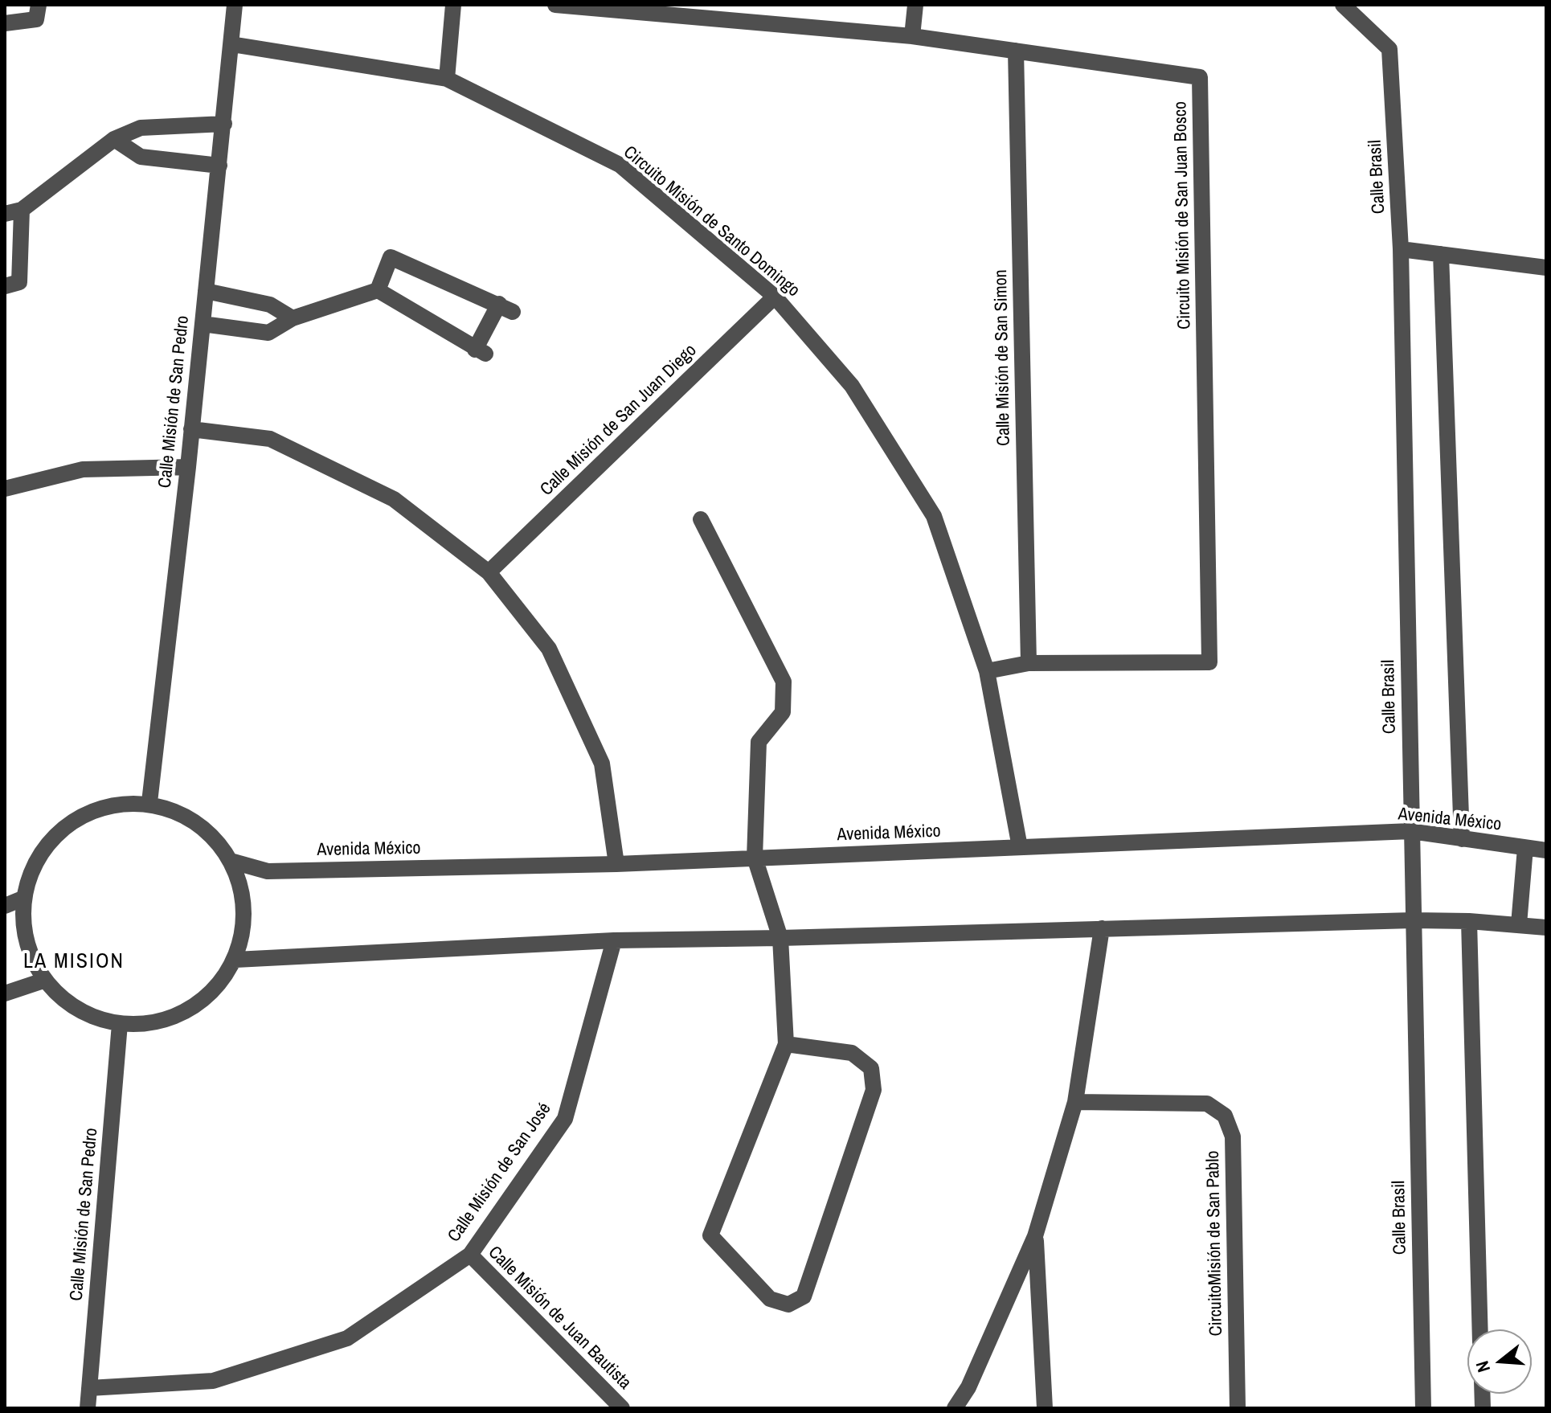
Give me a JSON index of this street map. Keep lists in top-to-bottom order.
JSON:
{
  "streets": {
    "street": [
      "Calle Brasil",
      "Circuito Misión de San Juan Bosco",
      "Circuito Misión de Santo Domingo",
      "Calle Misión de San Simon",
      "Calle Misión de San Pedro",
      "Calle Misión de San Juan Diego",
      "Avenida México",
      "Calle Misión de San José",
      "CircuitoMisión de San Pablo",
      "Calle Misión de Juan Bautista"
    ]
  },
  "crossings": [
    ["Calle Brasil", "Avenida México"],
    ["Circuito Misión de San Juan Bosco", "Circuito Misión de Santo Domingo"],
    ["Circuito Misión de San Juan Bosco", "Calle Misión de San Simon"],
    ["Circuito Misión de Santo Domingo", "Calle Misión de San Pedro"],
    ["Circuito Misión de Santo Domingo", "Calle Misión de San Juan Diego"],
    ["Circuito Misión de Santo Domingo", "Avenida México"],
    ["Calle Misión de San Pedro", "Avenida México"],
    ["Calle Misión de San Pedro", "Calle Misión de San José"],
    ["Calle Misión de San José", "Calle Misión de Juan Bautista"]
  ],
  "districts": ["LA MISION"],
  "north": "left"
}
